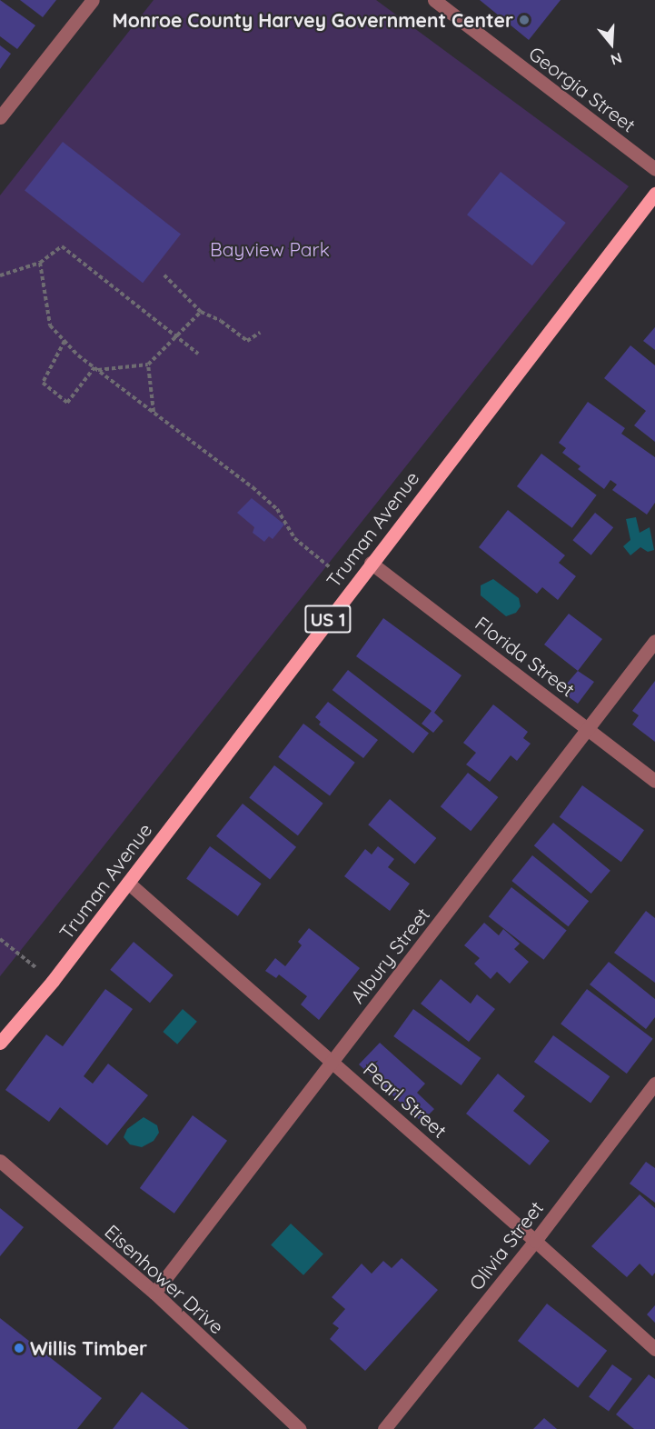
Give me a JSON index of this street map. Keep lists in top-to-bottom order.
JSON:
{
  "streets": {
    "main road": ["Truman Avenue", "US 1"],
    "street": [
      "Georgia Street",
      "Florida Street",
      "Albury Street",
      "Pearl Street",
      "Olivia Street",
      "Eisenhower Drive"
    ]
  },
  "crossings": [
    ["Truman Avenue", "Florida Street"],
    ["Truman Avenue", "Pearl Street"],
    ["Florida Street", "Albury Street"],
    ["Albury Street", "Pearl Street"],
    ["Albury Street", "Eisenhower Drive"],
    ["Pearl Street", "Olivia Street"]
  ],
  "parks": ["Bayview Park"],
  "places": ["Monroe County Harvey Government Center", "Willis Timber"],
  "north": "bottom"
}
